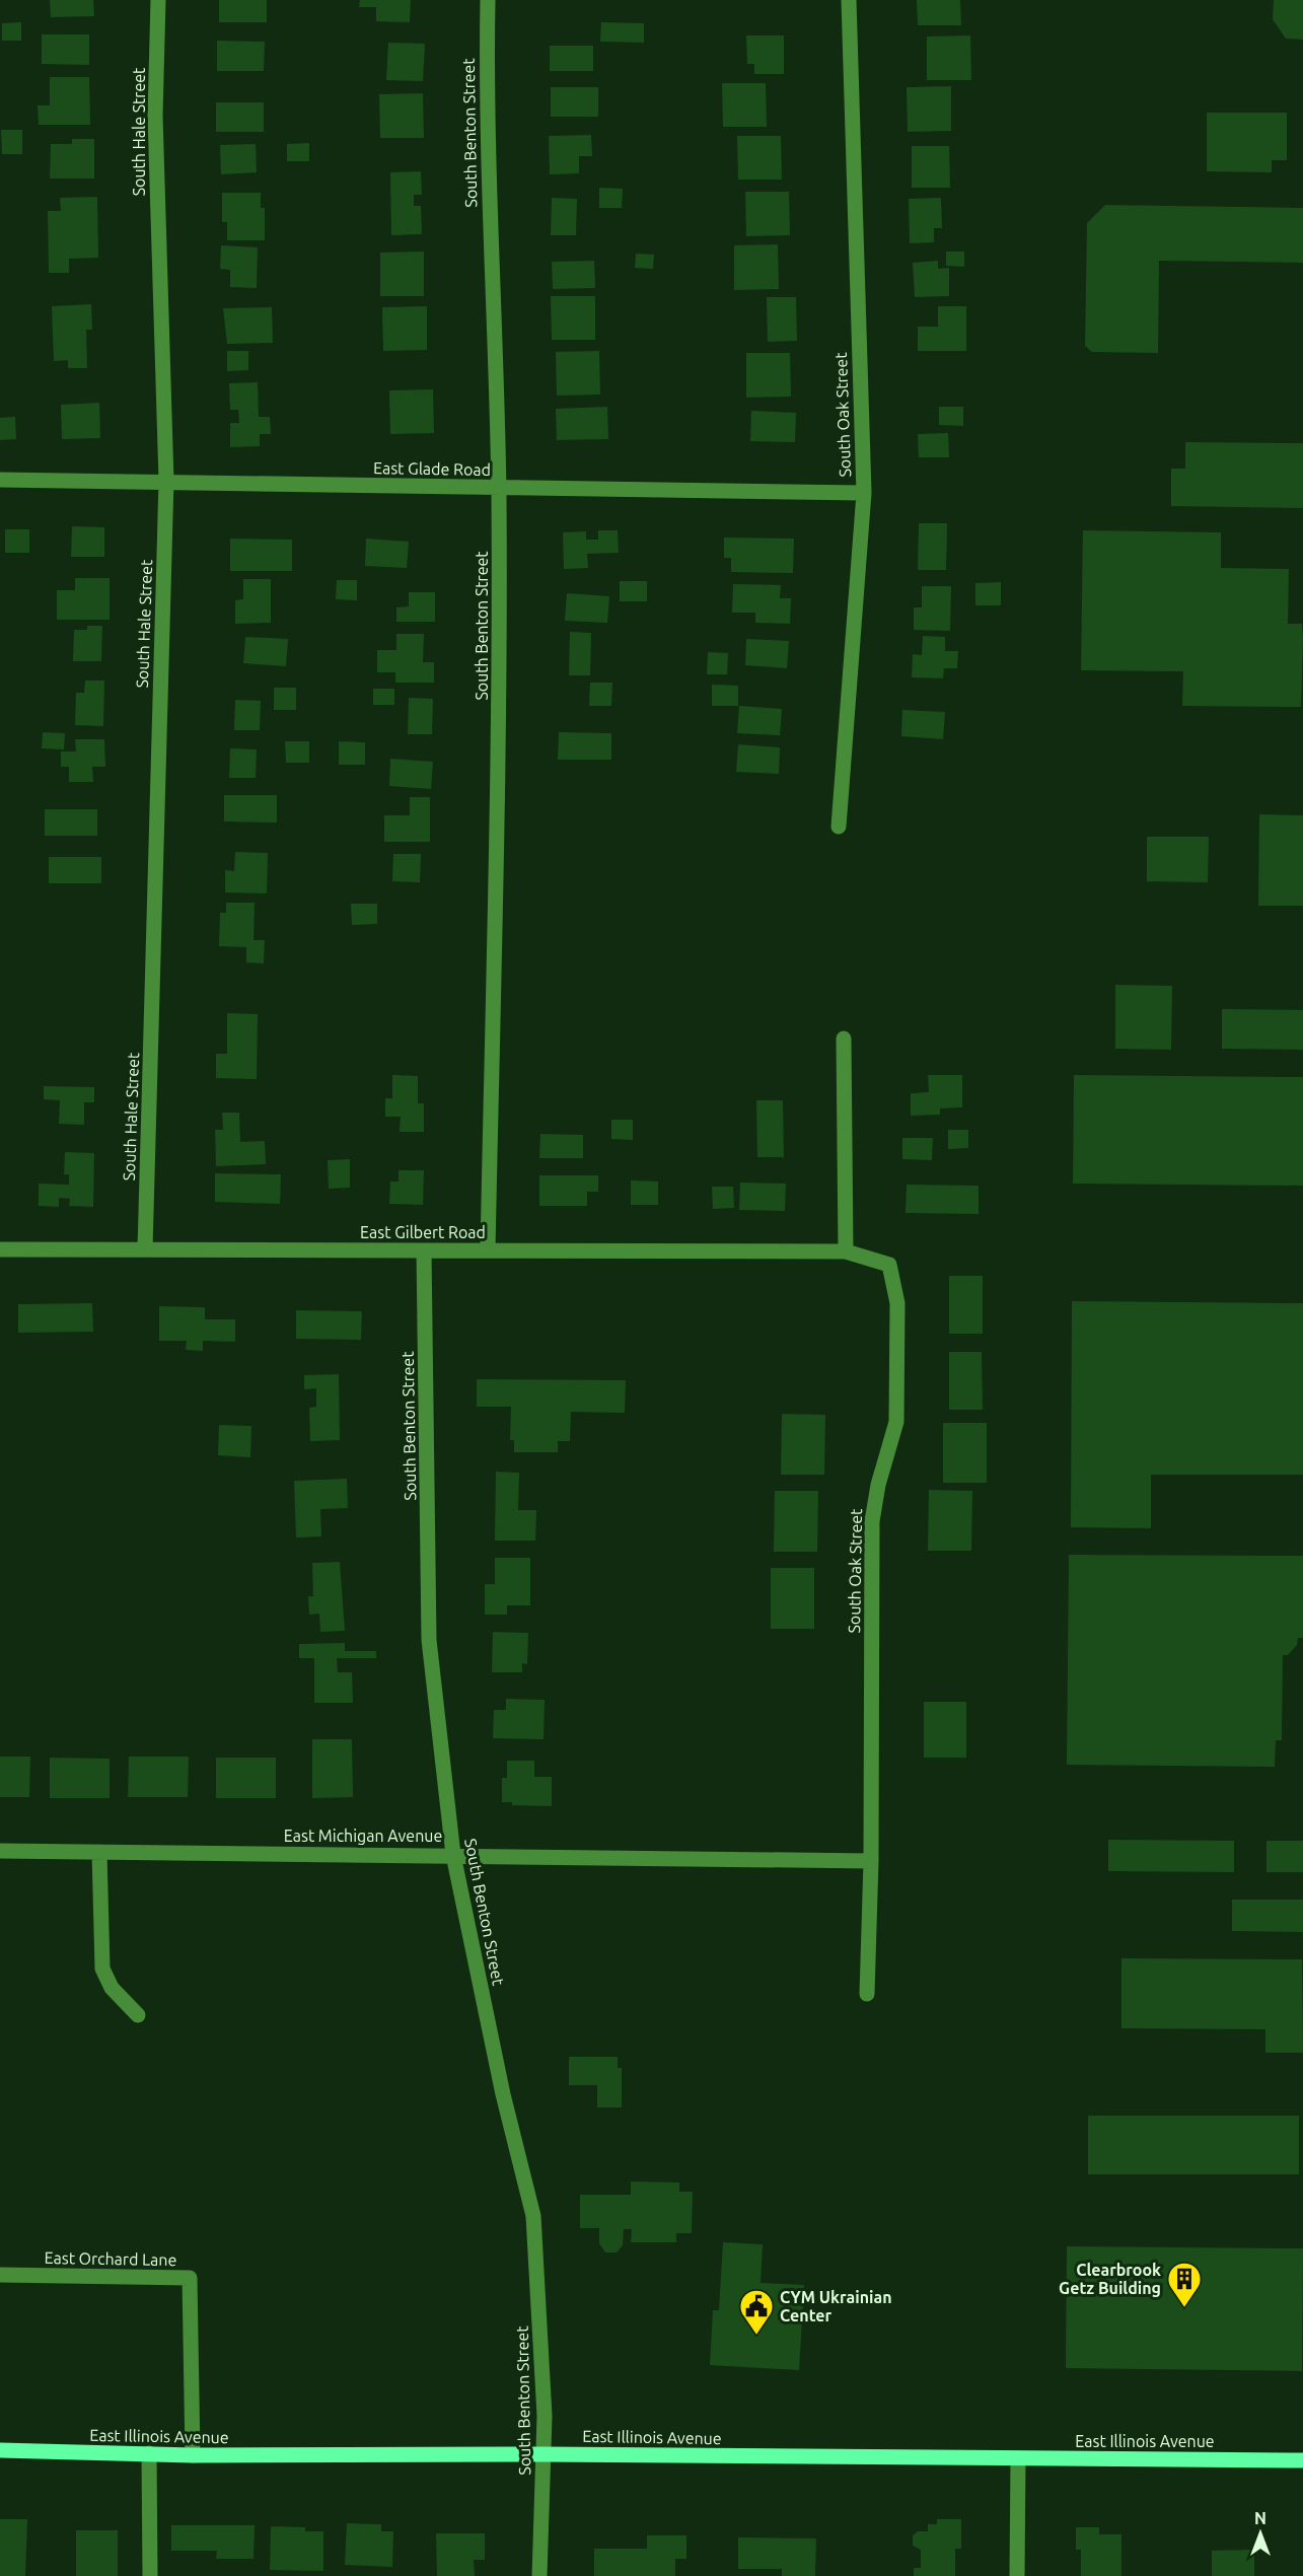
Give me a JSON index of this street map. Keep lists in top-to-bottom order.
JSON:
{
  "streets": {
    "main road": ["East Illinois Avenue"],
    "street": [
      "South Hale Street",
      "South Benton Street",
      "South Oak Street",
      "East Glade Road",
      "East Gilbert Road",
      "East Michigan Avenue",
      "East Orchard Lane"
    ]
  },
  "crossings": [
    ["South Hale Street", "East Glade Road"],
    ["South Hale Street", "East Gilbert Road"],
    ["South Benton Street", "East Glade Road"],
    ["South Benton Street", "East Gilbert Road"],
    ["South Benton Street", "East Michigan Avenue"],
    ["South Benton Street", "East Illinois Avenue"],
    ["South Oak Street", "East Glade Road"],
    ["South Oak Street", "East Gilbert Road"],
    ["South Oak Street", "East Michigan Avenue"],
    ["East Orchard Lane", "East Illinois Avenue"]
  ],
  "places": {
    "building": ["Clearbrook Getz Building"],
    "public building": ["CYM Ukrainian Center"]
  },
  "north": "top"
}
